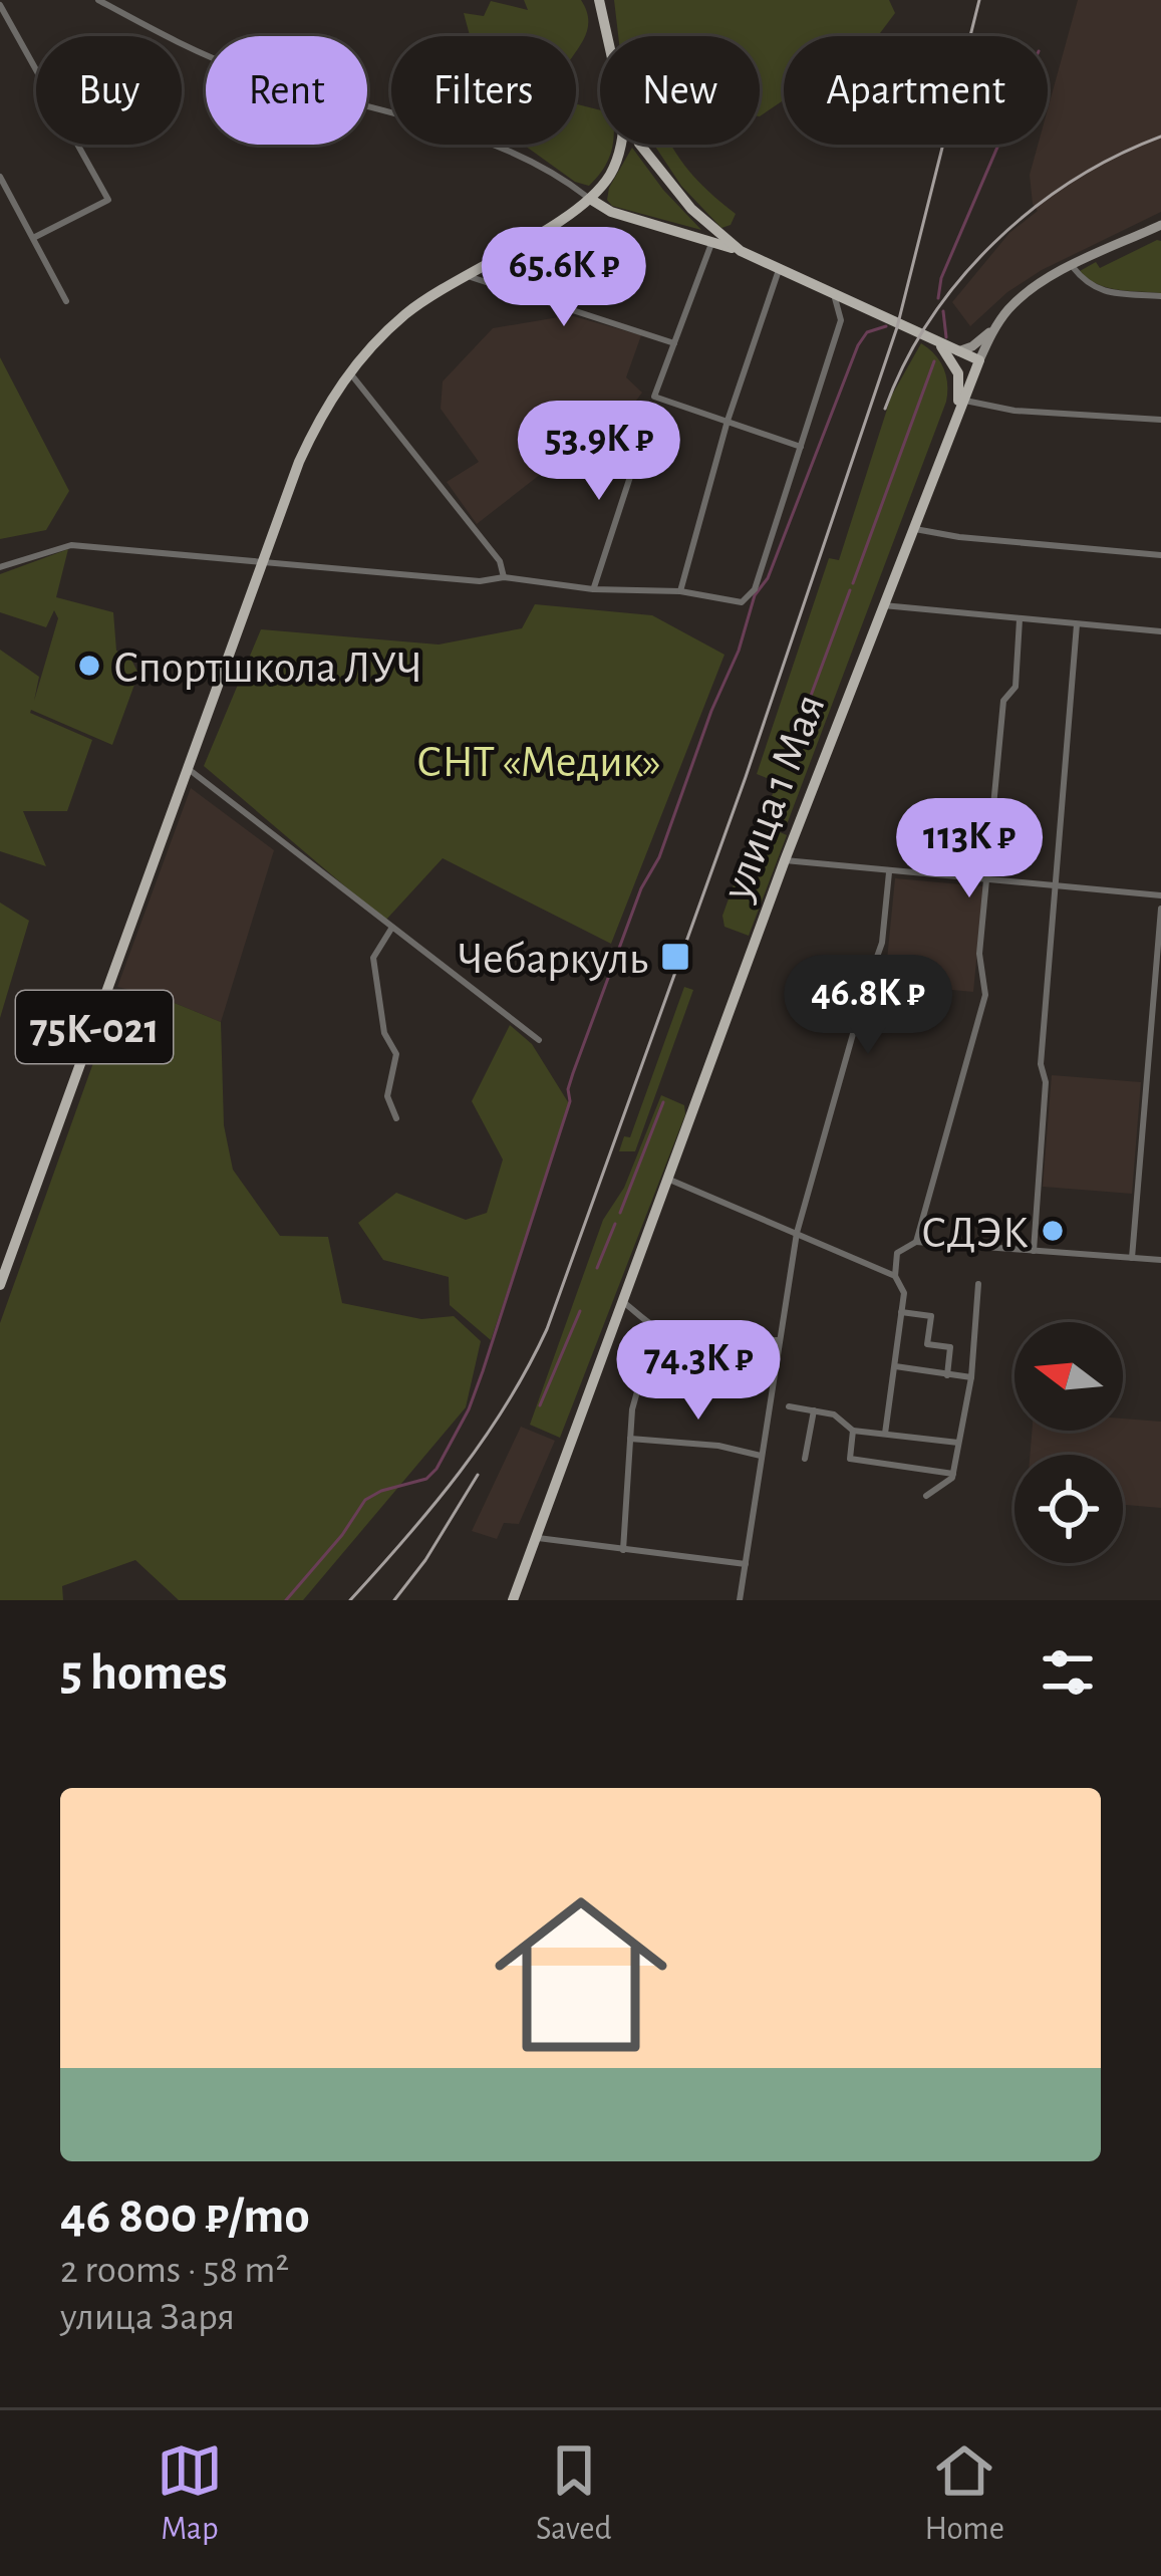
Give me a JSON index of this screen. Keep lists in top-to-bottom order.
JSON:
{
  "streets": {
    "main road": ["улица 1 Мая", "75К-021"]
  },
  "parks": ["СНТ «Медик»"],
  "places": {
    "other": ["Спортшкола ЛУЧ", "СДЭК"],
    "transit": ["Чебаркуль"]
  },
  "north": "left",
  "page": {
    "chip": [
      "Buy",
      "Rent",
      "Filters",
      "New",
      "Apartment"
    ],
    "price": [
      "65.6K ₽",
      "53.9K ₽",
      "113K ₽",
      "46.8K ₽",
      "74.3K ₽"
    ],
    "heading": "5 homes",
    "list": [
      {
        "name": "46 800 ₽/mo",
        "note": "2 rooms · 58 m² · улица Заря"
      }
    ],
    "tabs": ["Map", "Saved", "Home"]
  }
}
